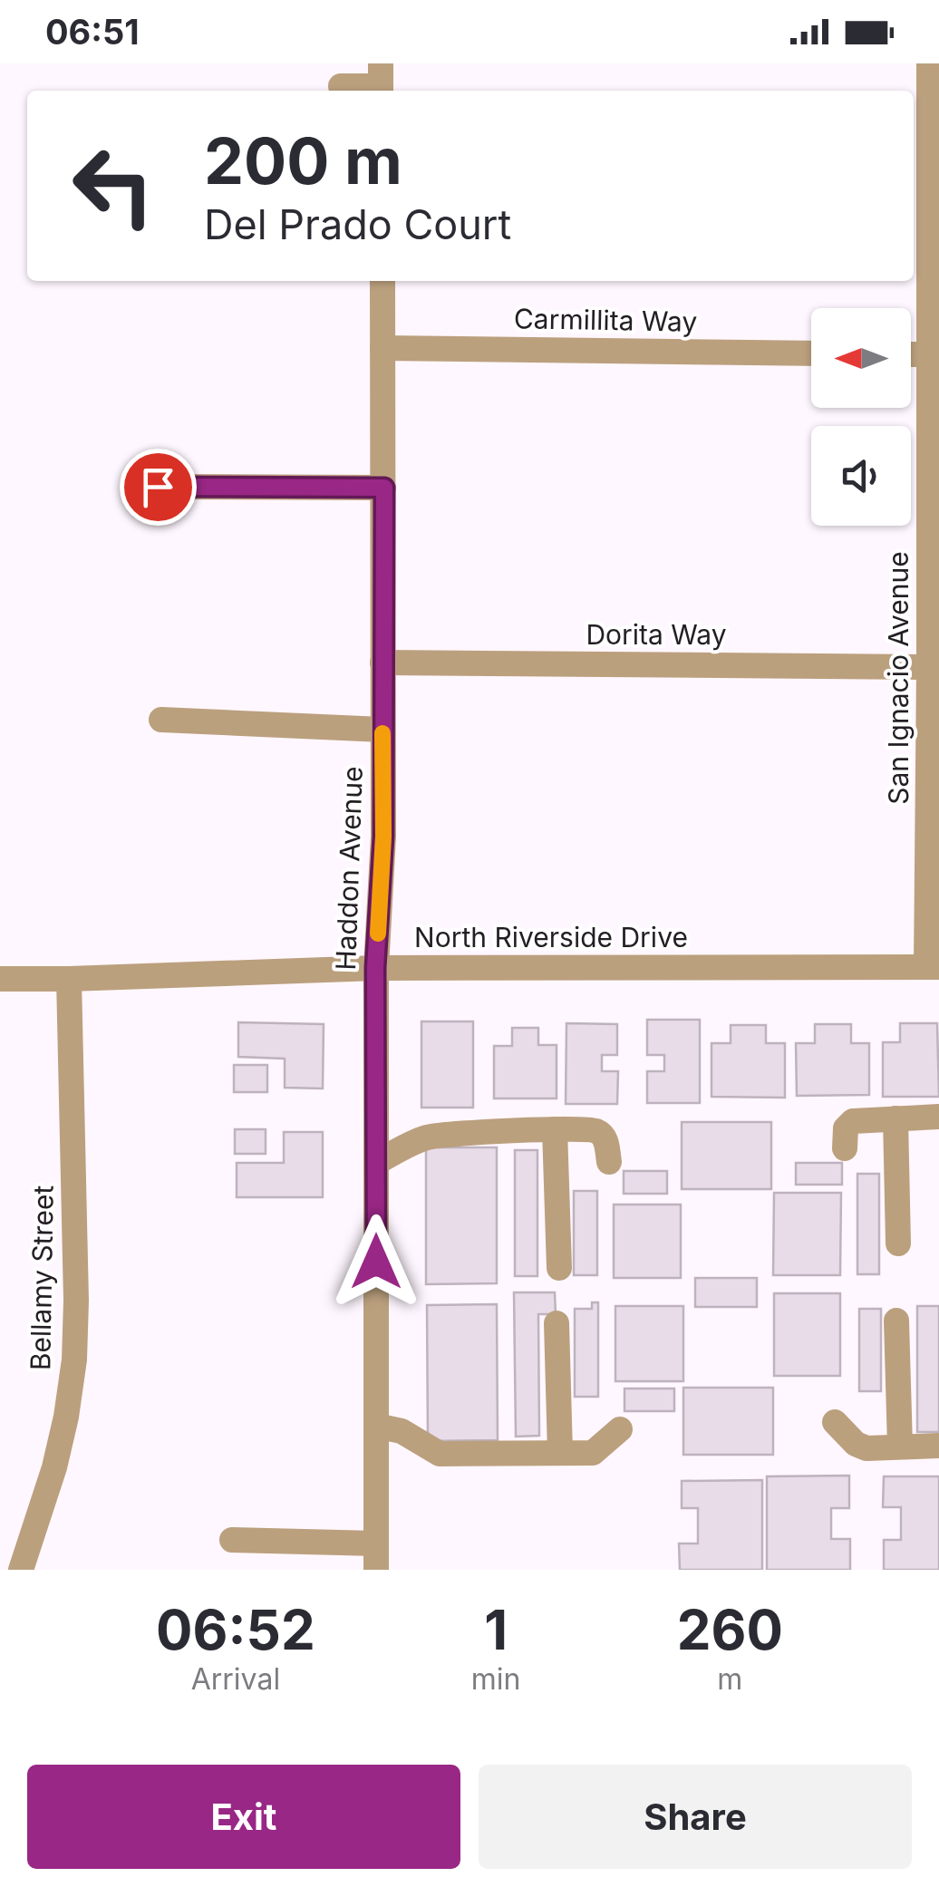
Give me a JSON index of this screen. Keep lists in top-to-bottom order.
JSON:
{
  "streets": {
    "street": [
      "Carmillita Way",
      "Dorita Way",
      "San Ignacio Avenue",
      "Haddon Avenue",
      "North Riverside Drive",
      "Bellamy Street"
    ]
  },
  "crossings": [
    ["Carmillita Way", "Haddon Avenue"],
    ["Dorita Way", "San Ignacio Avenue"],
    ["Dorita Way", "Haddon Avenue"],
    ["San Ignacio Avenue", "North Riverside Drive"],
    ["Haddon Avenue", "North Riverside Drive"],
    ["North Riverside Drive", "Bellamy Street"]
  ],
  "north": "left",
  "page": {
    "status": "06:51",
    "turn": ["200 m", "Del Prado Court"],
    "eta": [
      "06:52",
      "Arrival",
      "1",
      "min",
      "260",
      "m"
    ],
    "buttons": ["Exit", "Share"]
  }
}
